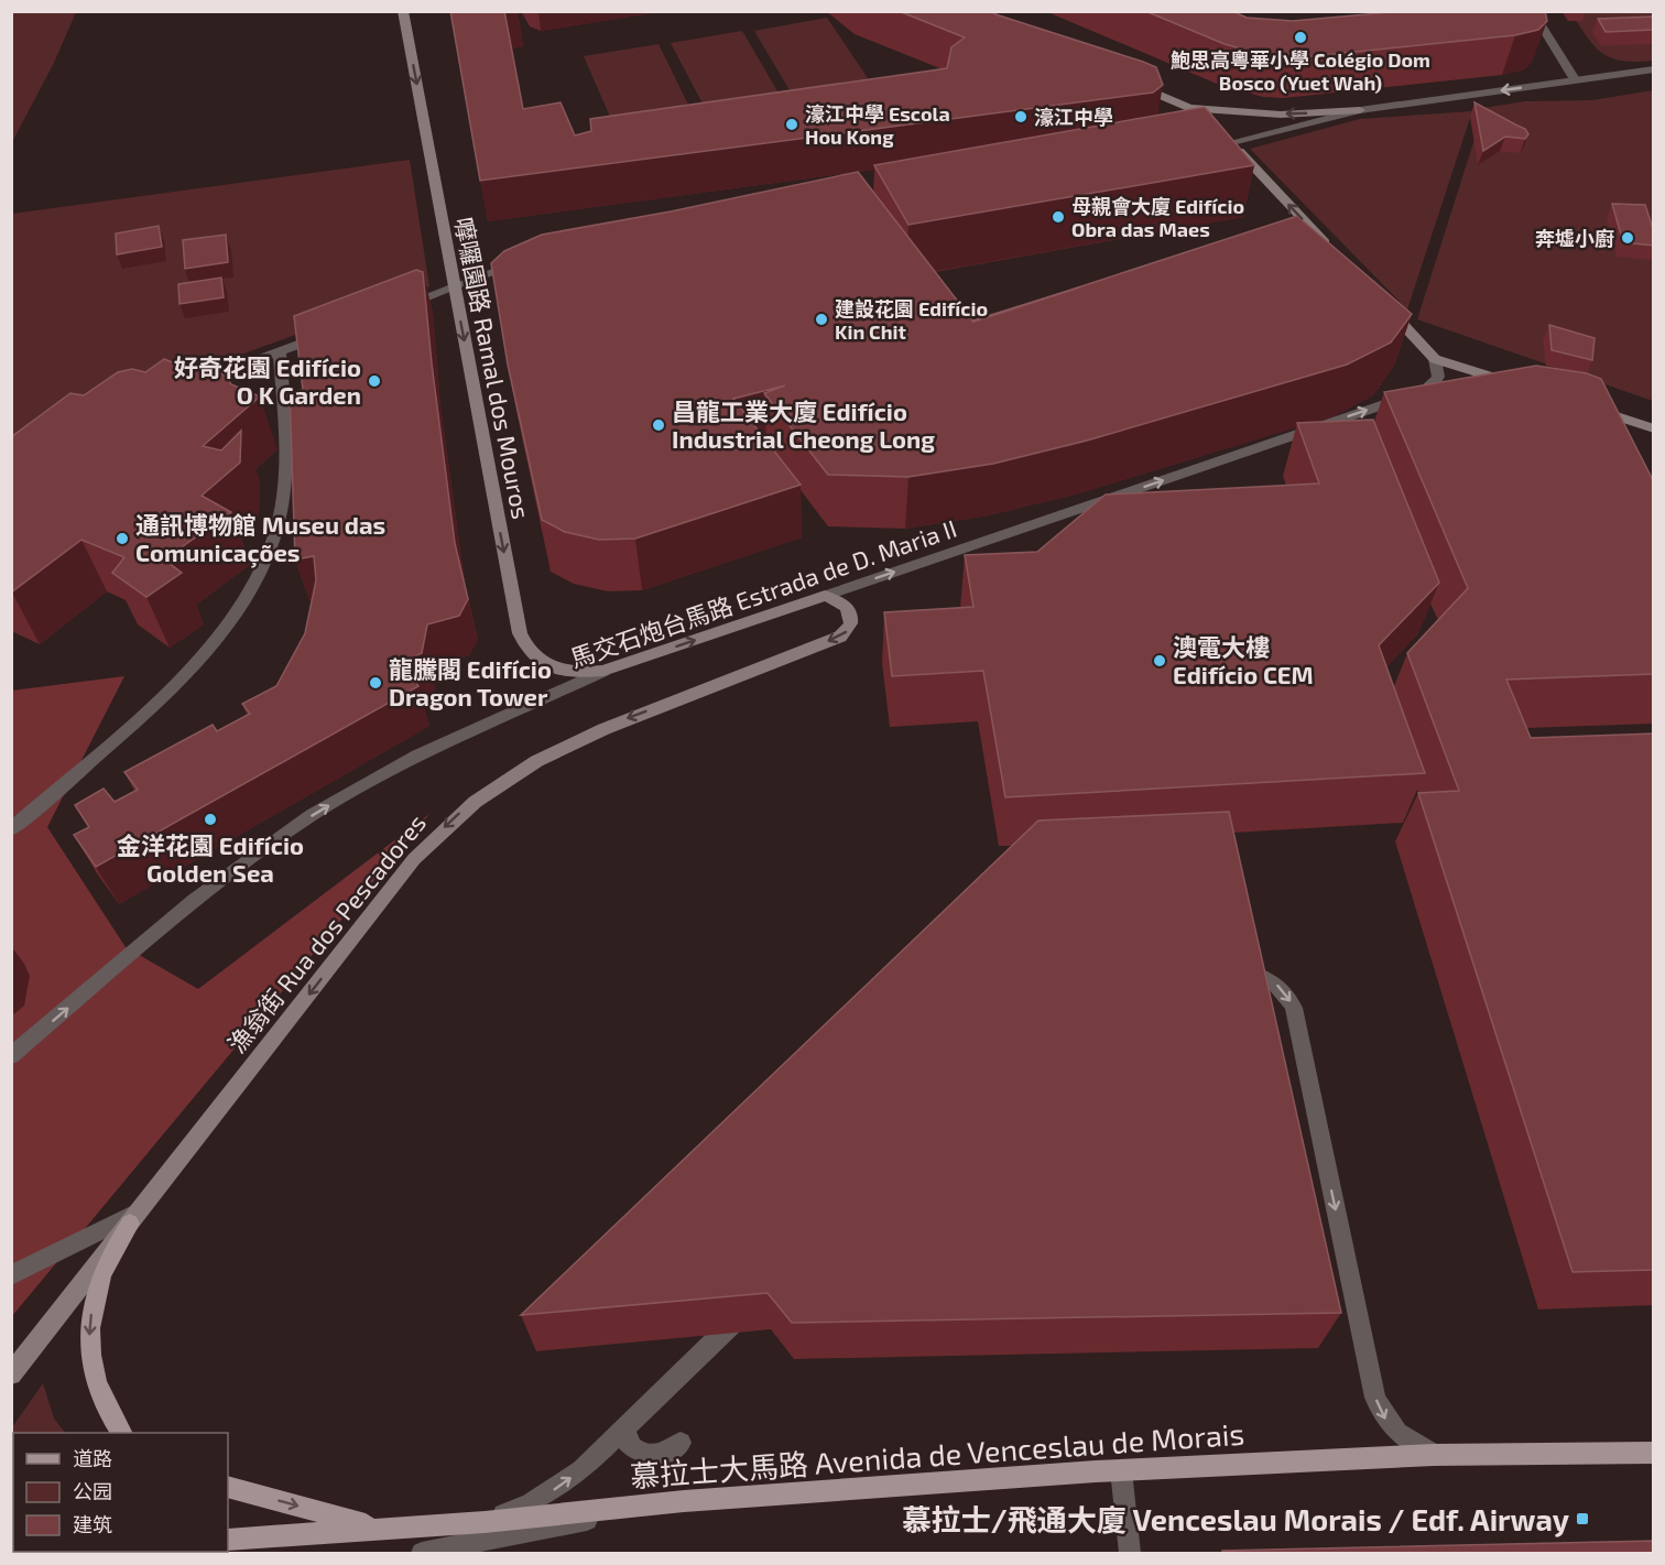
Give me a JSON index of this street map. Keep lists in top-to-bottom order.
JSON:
{
  "streets": {
    "main road": [
      "嚤囉園路 Ramal dos Mouros",
      "馬交石炮台馬路 Estrada de D. Maria II",
      "漁翁街 Rua dos Pescadores",
      "慕拉士大馬路 Avenida de Venceslau de Morais"
    ]
  },
  "crossings": [
    ["嚤囉園路 Ramal dos Mouros", "馬交石炮台馬路 Estrada de D. Maria II"],
    ["馬交石炮台馬路 Estrada de D. Maria II", "漁翁街 Rua dos Pescadores"]
  ],
  "one_way": ["嚤囉園路 Ramal dos Mouros", "馬交石炮台馬路 Estrada de D. Maria II", "漁翁街 Rua dos Pescadores"],
  "places": {
    "other": [
      "鮑思高粵華小學 Colégio Dom Bosco (Yuet Wah)",
      "濠江中學",
      "濠江中學 Escola Hou Kong",
      "母親會大廈 Edifício Obra das Maes",
      "奔墟小廚",
      "建設花園 Edifício Kin Chit",
      "好奇花園 Edifício O K Garden",
      "昌龍工業大廈 Edifício Industrial Cheong Long",
      "通訊博物館 Museu das Comunicações",
      "澳電大樓 Edifício CEM",
      "龍騰閣 Edifício Dragon Tower",
      "金洋花園 Edifício Golden Sea"
    ],
    "transit": ["慕拉士/飛通大廈 Venceslau Morais / Edf. Airway"]
  },
  "legend": ["道路", "公园", "建筑"]
}
